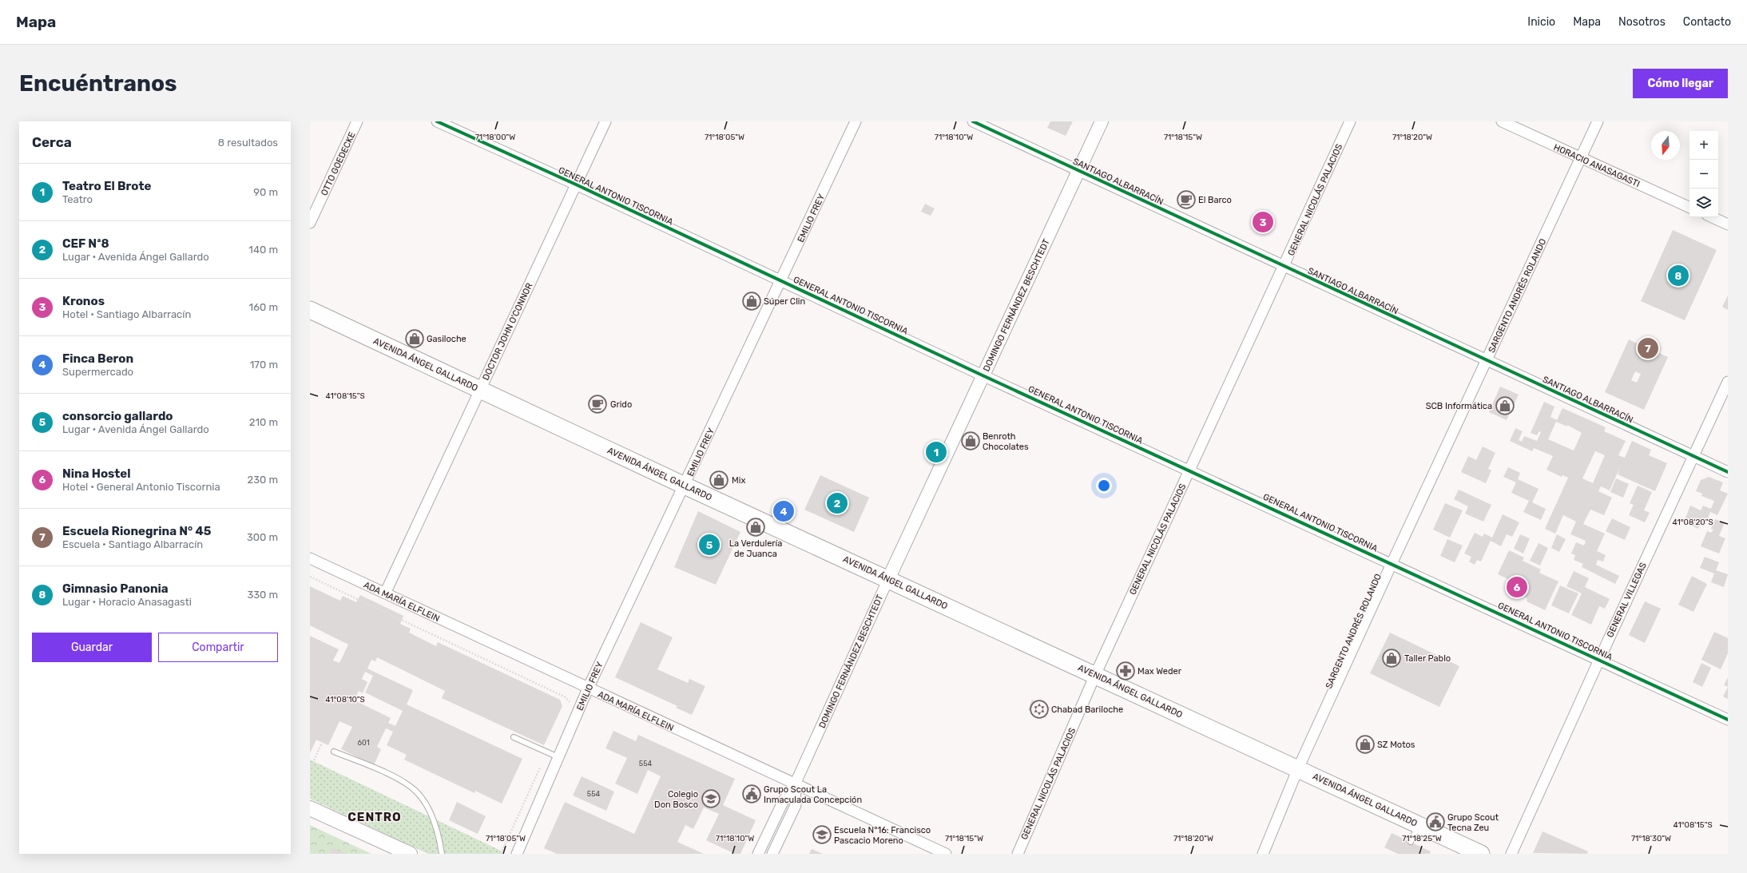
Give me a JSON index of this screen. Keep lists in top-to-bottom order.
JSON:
{
  "streets": {
    "main road": ["AVENIDA ÁNGEL GALLARDO"],
    "street": [
      "OTTO GOEDECKE",
      "HORACIO ANASAGASTI",
      "SANTIAGO ALBARRACÍN",
      "GENERAL ANTONIO TISCORNIA",
      "GENERAL NICOLÁS PALACIOS",
      "EMILIO FREY",
      "SARGENTO ANDRÉS ROLANDO",
      "DOMINGO FERNÁNDEZ BESCHTEDT",
      "DOCTOR JOHN O'CONNOR",
      "GENERAL VILLEGAS",
      "ADA MARÍA ELFLEIN"
    ]
  },
  "crossings": [
    ["HORACIO ANASAGASTI", "SARGENTO ANDRÉS ROLANDO"],
    ["SANTIAGO ALBARRACÍN", "GENERAL NICOLÁS PALACIOS"],
    ["SANTIAGO ALBARRACÍN", "SARGENTO ANDRÉS ROLANDO"],
    ["SANTIAGO ALBARRACÍN", "DOMINGO FERNÁNDEZ BESCHTEDT"],
    ["SANTIAGO ALBARRACÍN", "GENERAL VILLEGAS"],
    ["GENERAL ANTONIO TISCORNIA", "GENERAL NICOLÁS PALACIOS"],
    ["GENERAL ANTONIO TISCORNIA", "EMILIO FREY"],
    ["GENERAL ANTONIO TISCORNIA", "SARGENTO ANDRÉS ROLANDO"],
    ["GENERAL ANTONIO TISCORNIA", "DOMINGO FERNÁNDEZ BESCHTEDT"],
    ["GENERAL ANTONIO TISCORNIA", "DOCTOR JOHN O'CONNOR"],
    ["GENERAL ANTONIO TISCORNIA", "GENERAL VILLEGAS"],
    ["GENERAL NICOLÁS PALACIOS", "AVENIDA ÁNGEL GALLARDO"],
    ["EMILIO FREY", "AVENIDA ÁNGEL GALLARDO"],
    ["EMILIO FREY", "ADA MARÍA ELFLEIN"],
    ["SARGENTO ANDRÉS ROLANDO", "AVENIDA ÁNGEL GALLARDO"],
    ["DOMINGO FERNÁNDEZ BESCHTEDT", "AVENIDA ÁNGEL GALLARDO"],
    ["DOMINGO FERNÁNDEZ BESCHTEDT", "ADA MARÍA ELFLEIN"],
    ["DOCTOR JOHN O'CONNOR", "AVENIDA ÁNGEL GALLARDO"],
    ["DOCTOR JOHN O'CONNOR", "ADA MARÍA ELFLEIN"]
  ],
  "districts": ["CENTRO"],
  "places": {
    "cafe": ["El Barco", "Grido"],
    "shop": [
      "Súper Clin",
      "Gasiloche",
      "SCB Informática",
      "Benroth Chocolates",
      "Mix",
      "La Verdulería de Juanca",
      "Taller Pablo",
      "SZ Motos"
    ],
    "pharmacy": ["Max Weder"],
    "synagogue": ["Chabad Bariloche"],
    "public building": ["Grupo Scout La Inmaculada Concepción", "Grupo Scout Tecna Zeu"],
    "school or university": ["Colegio Don Bosco", "Escuela N°16: Francisco Pascacio Moreno"]
  },
  "house_numbers": ["601", "554", "554"],
  "north": "bottom",
  "page": {
    "header": "Mapa",
    "nav": [
      "Inicio",
      "Mapa",
      "Nosotros",
      "Contacto"
    ],
    "buttons": [
      "Cómo llegar",
      ["Guardar", "Compartir"]
    ],
    "title": "Encuéntranos",
    "heading": ["Cerca", "8 resultados"],
    "map_buttons": ["+", "−"],
    "list": [
      {
        "mark": "1",
        "name": "Teatro El Brote",
        "note": "Teatro",
        "value": "90 m"
      },
      {
        "mark": "2",
        "name": "CEF Nª8",
        "note": "Lugar · Avenida Ángel Gallardo",
        "value": "140 m"
      },
      {
        "mark": "3",
        "name": "Kronos",
        "note": "Hotel · Santiago Albarracín",
        "value": "160 m"
      },
      {
        "mark": "4",
        "name": "Finca Beron",
        "note": "Supermercado",
        "value": "170 m"
      },
      {
        "mark": "5",
        "name": "consorcio gallardo",
        "note": "Lugar · Avenida Ángel Gallardo",
        "value": "210 m"
      },
      {
        "mark": "6",
        "name": "Nina Hostel",
        "note": "Hotel · General Antonio Tiscornia",
        "value": "230 m"
      },
      {
        "mark": "7",
        "name": "Escuela Rionegrina N° 45",
        "note": "Escuela · Santiago Albarracín",
        "value": "300 m"
      },
      {
        "mark": "8",
        "name": "Gimnasio Panonia",
        "note": "Lugar · Horacio Anasagasti",
        "value": "330 m"
      }
    ],
    "pins": [
      "3",
      "8",
      "7",
      "1",
      "2",
      "4",
      "5",
      "6"
    ]
  },
  "coordinates": [
    "71°18'00\"W",
    "71°18'05\"W",
    "71°18'10\"W",
    "71°18'15\"W",
    "71°18'20\"W",
    "41°08'15\"S",
    "41°08'20\"S",
    "41°08'10\"S",
    "71°18'25\"W",
    "71°18'30\"W"
  ]
}
